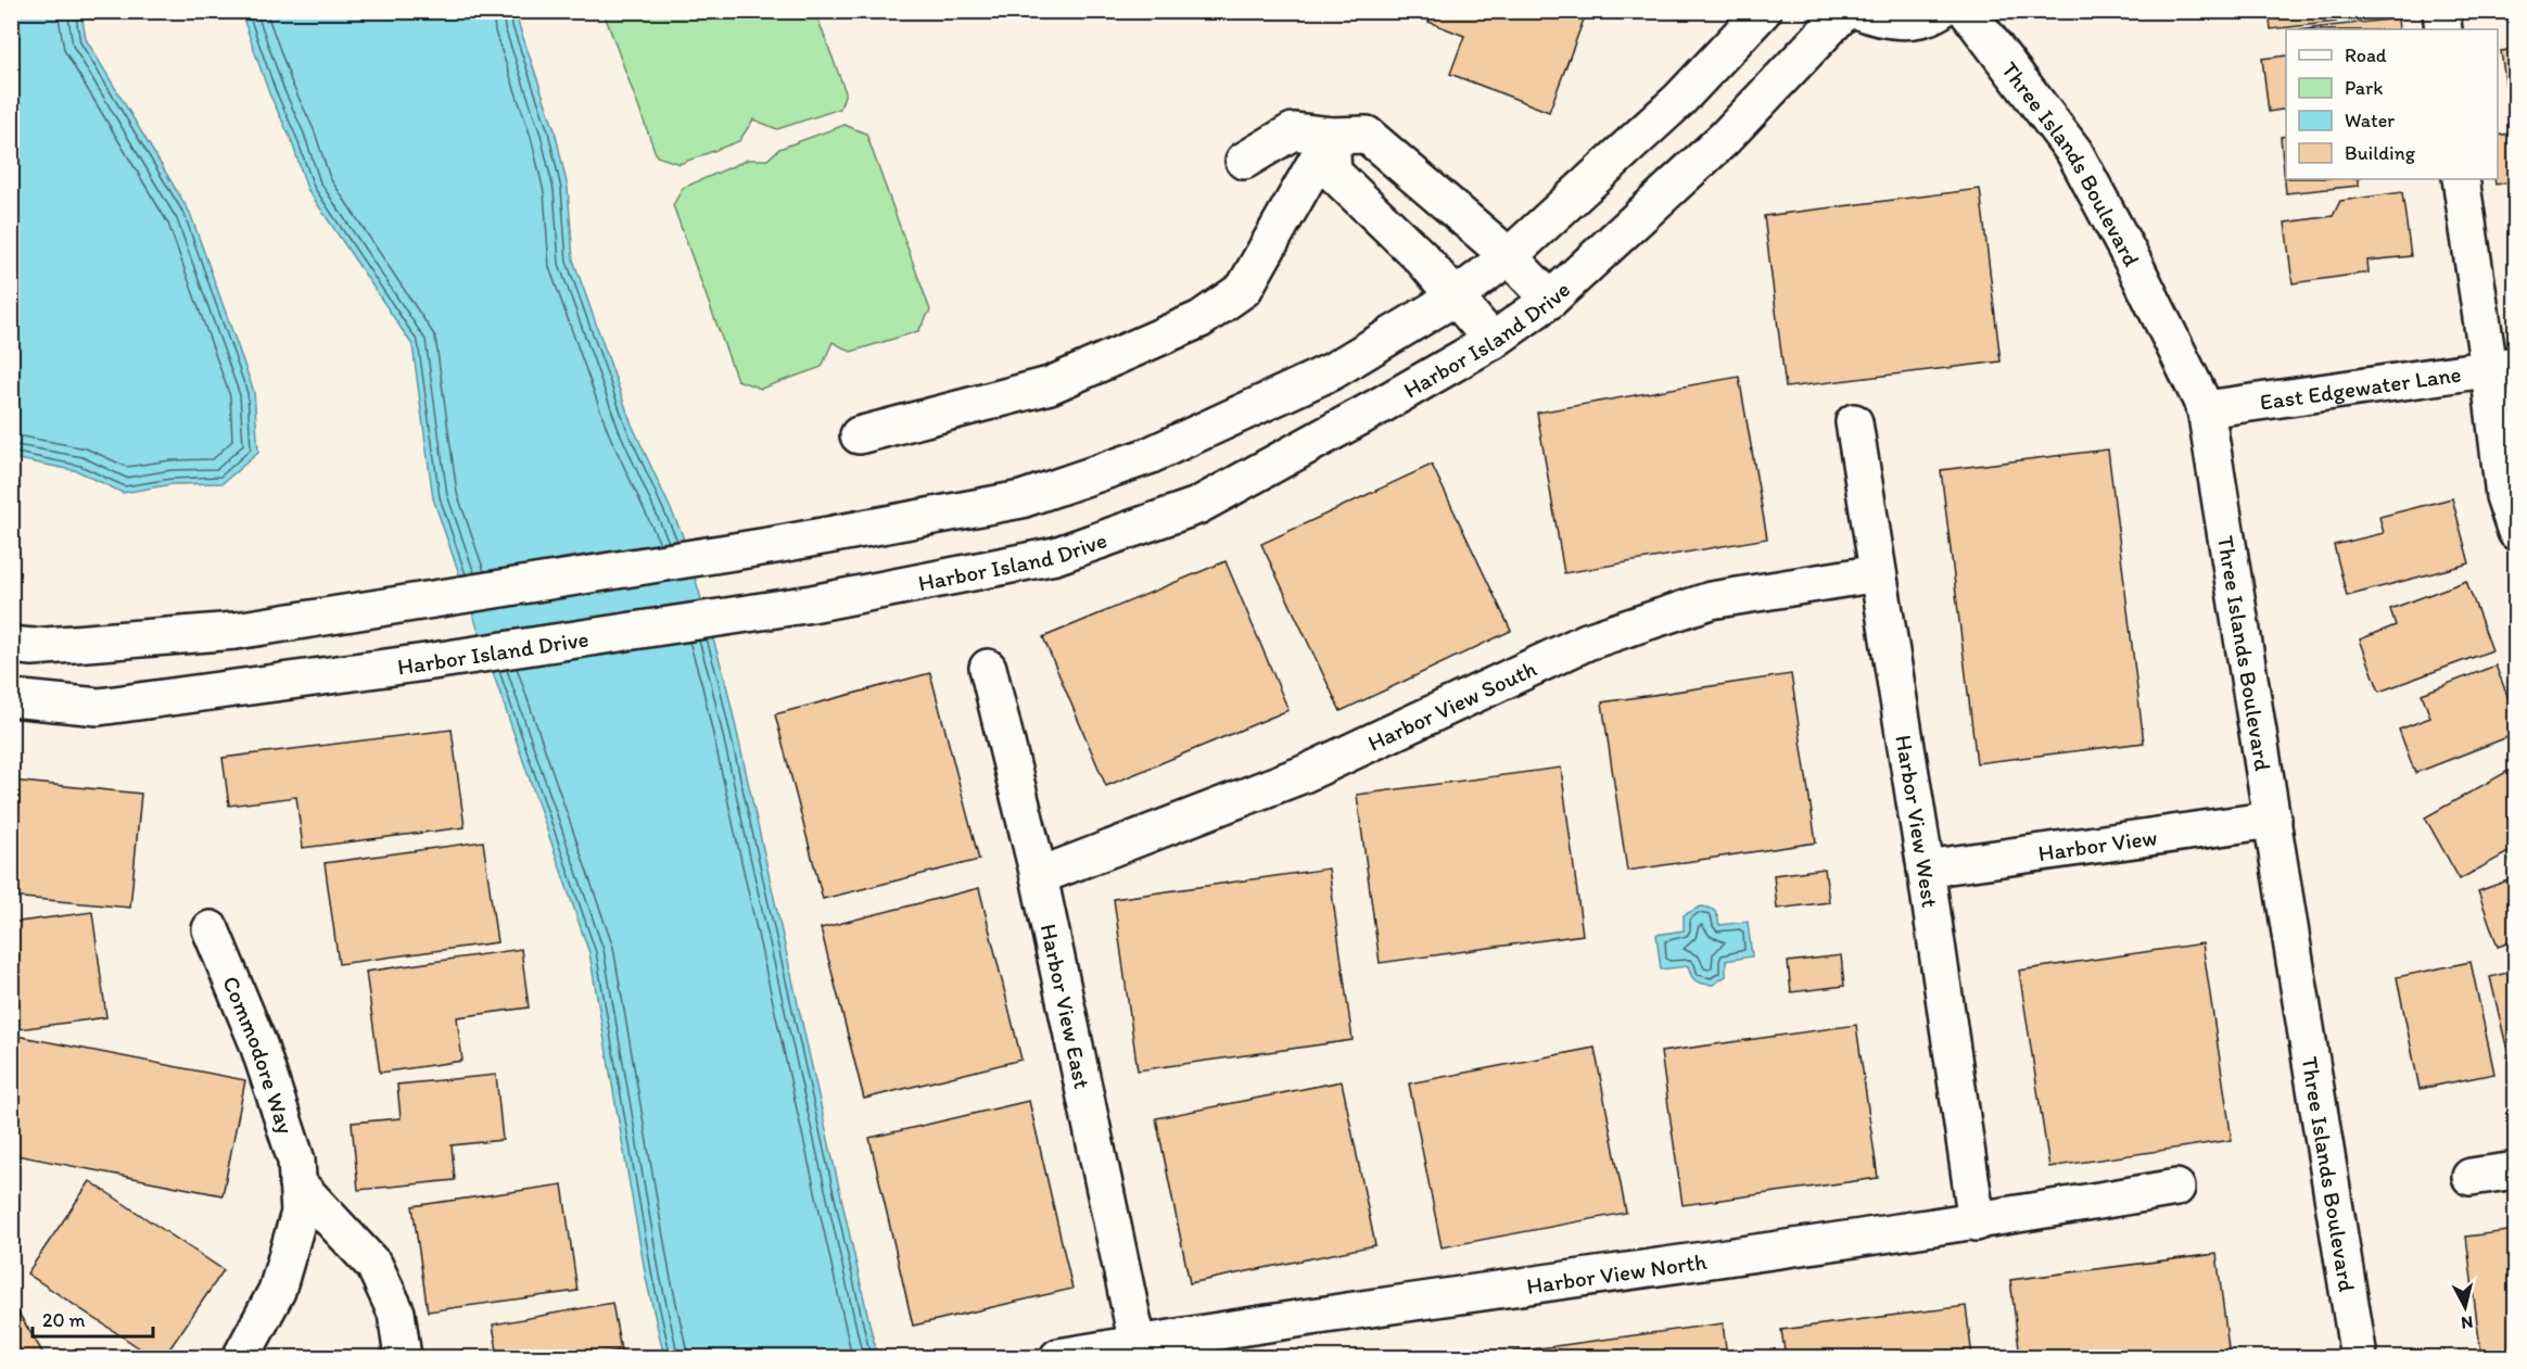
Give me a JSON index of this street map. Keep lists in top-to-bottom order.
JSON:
{
  "streets": {
    "street": [
      "Three Islands Boulevard",
      "Harbor Island Drive",
      "East Edgewater Lane",
      "Harbor View South",
      "Harbor View West",
      "Harbor View",
      "Harbor View East",
      "Commodore Way",
      "Harbor View North"
    ]
  },
  "crossings": [
    ["Three Islands Boulevard", "East Edgewater Lane"],
    ["Three Islands Boulevard", "Harbor View"],
    ["Harbor View South", "Harbor View West"],
    ["Harbor View South", "Harbor View East"],
    ["Harbor View West", "Harbor View"],
    ["Harbor View West", "Harbor View North"],
    ["Harbor View East", "Harbor View North"]
  ],
  "legend": [
    "Road",
    "Park",
    "Water",
    "Building"
  ],
  "scale_bar": "20 m",
  "north": "bottom"
}
